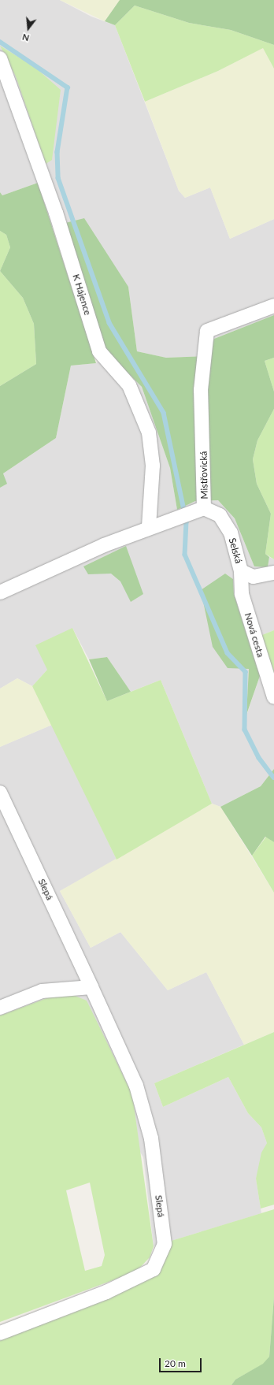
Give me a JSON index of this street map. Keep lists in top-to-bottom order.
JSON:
{
  "streets": {
    "street": [
      "K Hájence",
      "Mistřovická",
      "Selská",
      "Nová cesta",
      "Slepá"
    ]
  },
  "crossings": [
    ["Mistřovická", "Selská"],
    ["Selská", "Nová cesta"]
  ],
  "scale_bar": "20 m",
  "north": "bottom"
}
